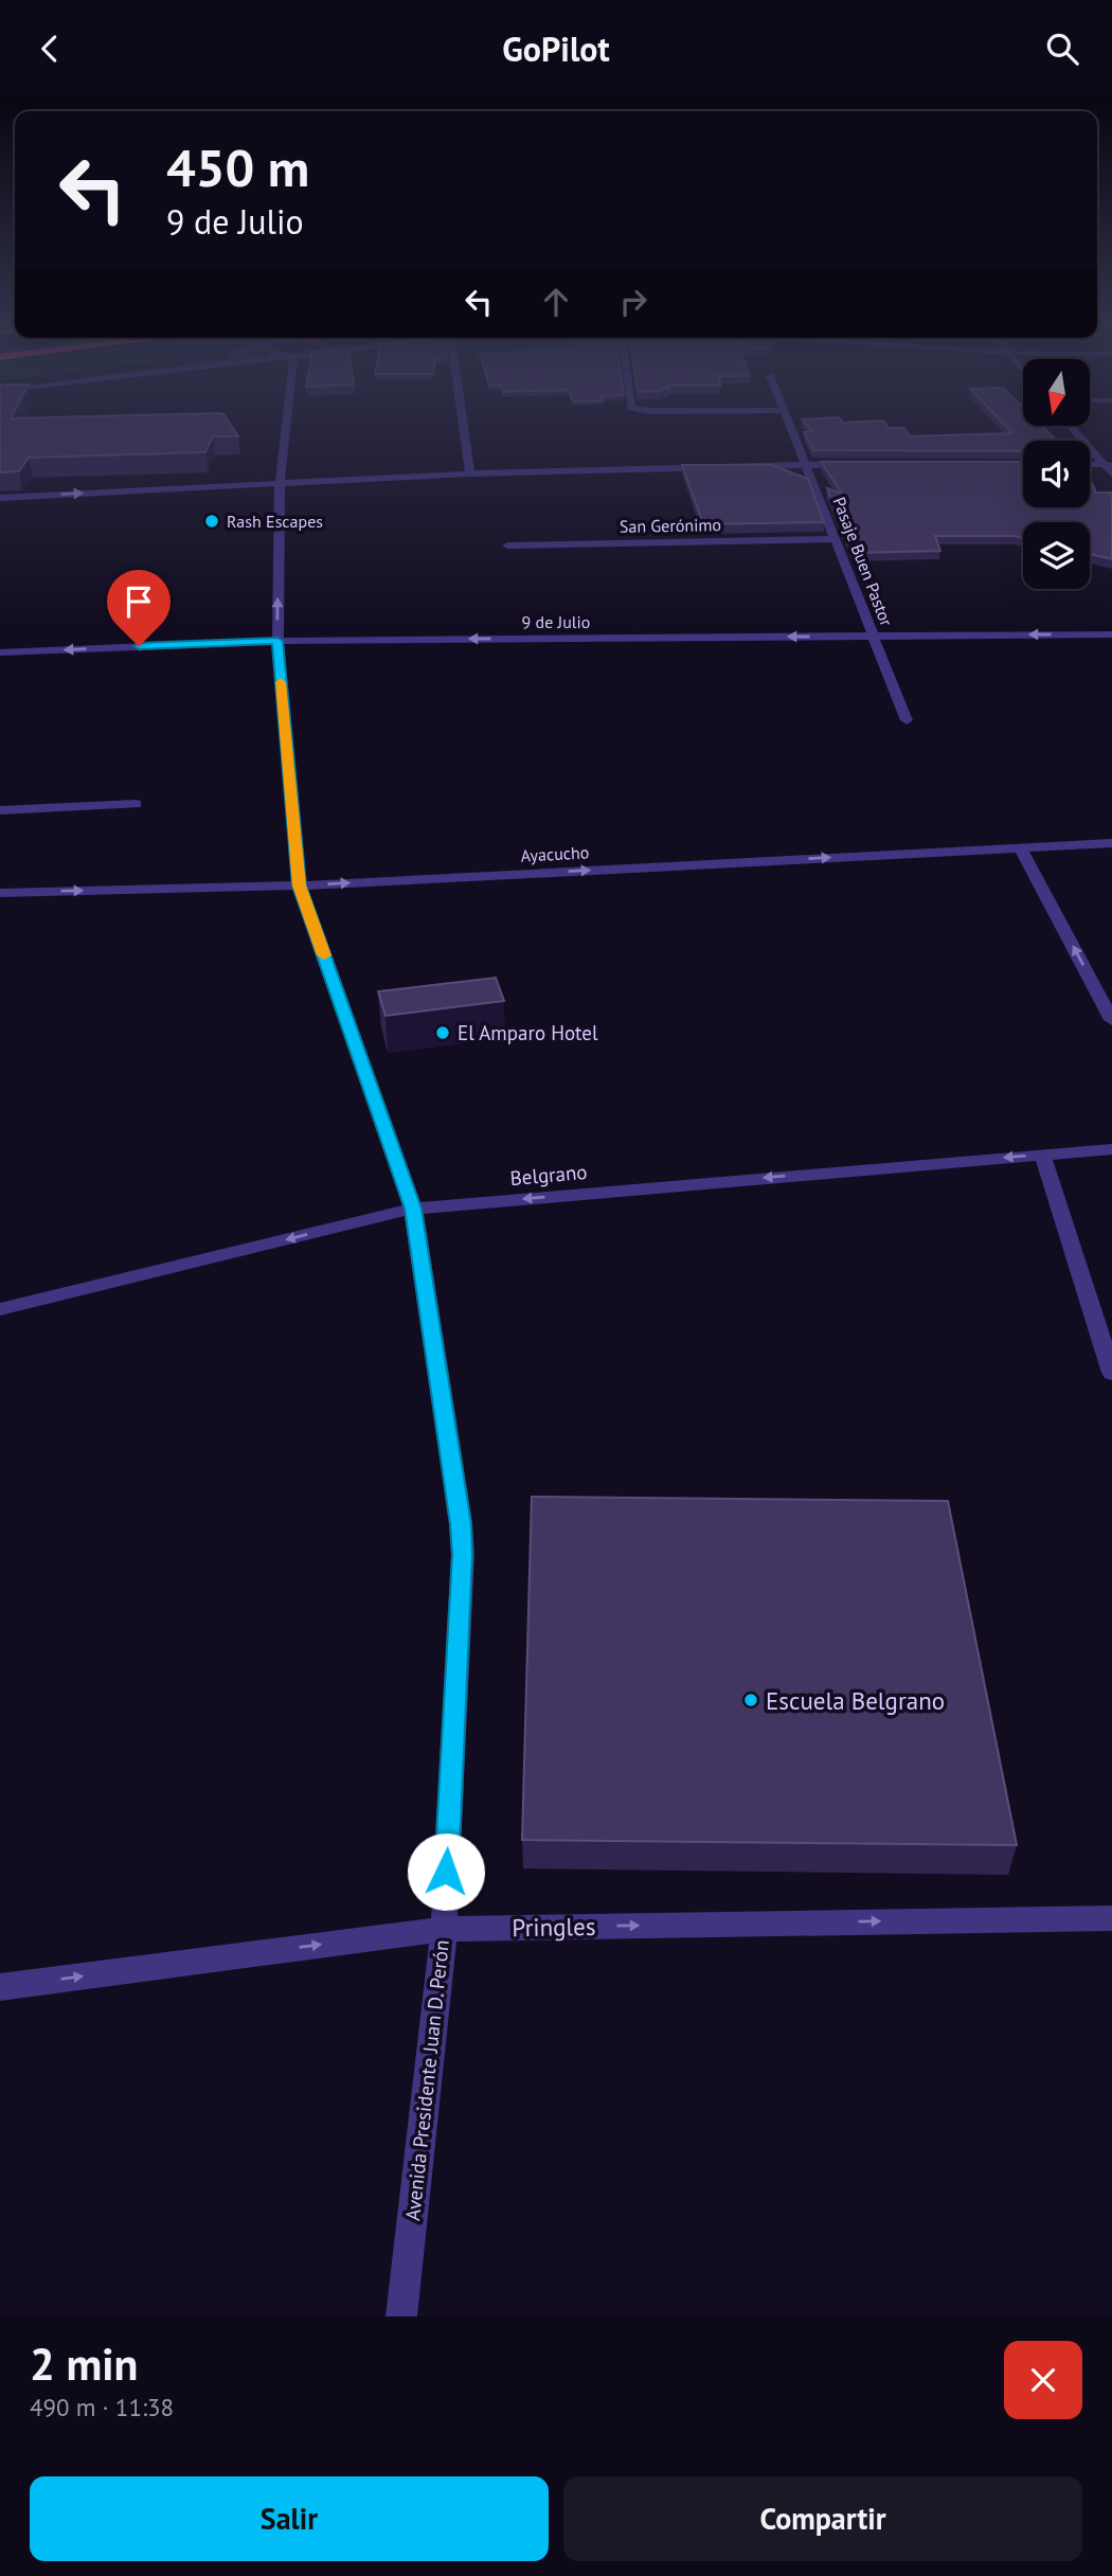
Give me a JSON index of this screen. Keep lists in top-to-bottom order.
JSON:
{
  "streets": {
    "street": [
      "San Gerónimo",
      "Pasaje Buen Pastor",
      "9 de Julio",
      "Ayacucho",
      "Belgrano",
      "Pringles",
      "Avenida Presidente Juan D. Perón"
    ]
  },
  "crossings": [
    ["San Gerónimo", "Pasaje Buen Pastor"],
    ["Pasaje Buen Pastor", "9 de Julio"],
    ["9 de Julio", "Avenida Presidente Juan D. Perón"],
    ["Ayacucho", "Avenida Presidente Juan D. Perón"],
    ["Belgrano", "Avenida Presidente Juan D. Perón"],
    ["Pringles", "Avenida Presidente Juan D. Perón"]
  ],
  "one_way": ["Ayacucho", "Belgrano", "Pringles"],
  "places": ["Rash Escapes", "El Amparo Hotel", "Escuela Belgrano"],
  "north": "bottom",
  "page": {
    "header": "GoPilot",
    "turn": ["450 m", "9 de Julio"],
    "heading": ["2 min", "490 m · 11:38"],
    "buttons": ["Salir", "Compartir"]
  }
}
